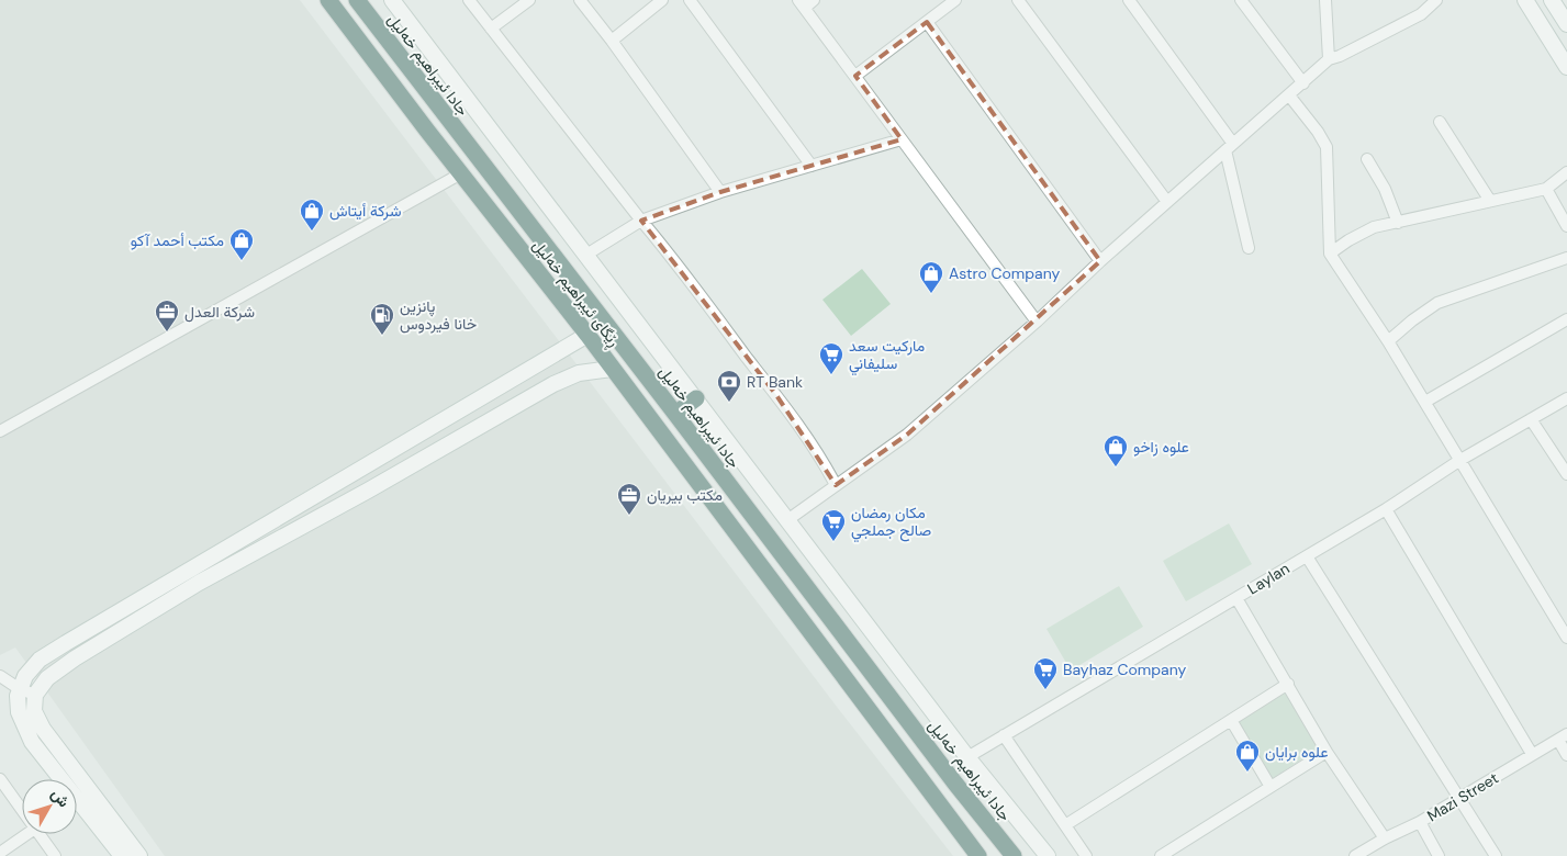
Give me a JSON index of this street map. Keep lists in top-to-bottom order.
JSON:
{
  "streets": {
    "highway": ["جادا ئیبراهیم خەلیل", "ڕێگای ئیبراهیم خەلیل"],
    "street": ["Laylan", "Mazi Street"]
  },
  "crossings": [
    ["جادا ئیبراهیم خەلیل", "Laylan"]
  ],
  "places": {
    "shop": [
      "شركة أيتاش",
      "مكتب أحمد آكو",
      "Astro Company",
      "علوه زاخو",
      "علوه برايان"
    ],
    "office": ["شركة العدل", "مكتب بيريان"],
    "fuel station": ["پانزين خانا فيردوس"],
    "supermarket": ["ماركيت سعد سليفاني", "مكان رمضان صالح جملجي", "Bayhaz Company"],
    "bank": ["RT Bank"]
  },
  "north": "top right"
}
